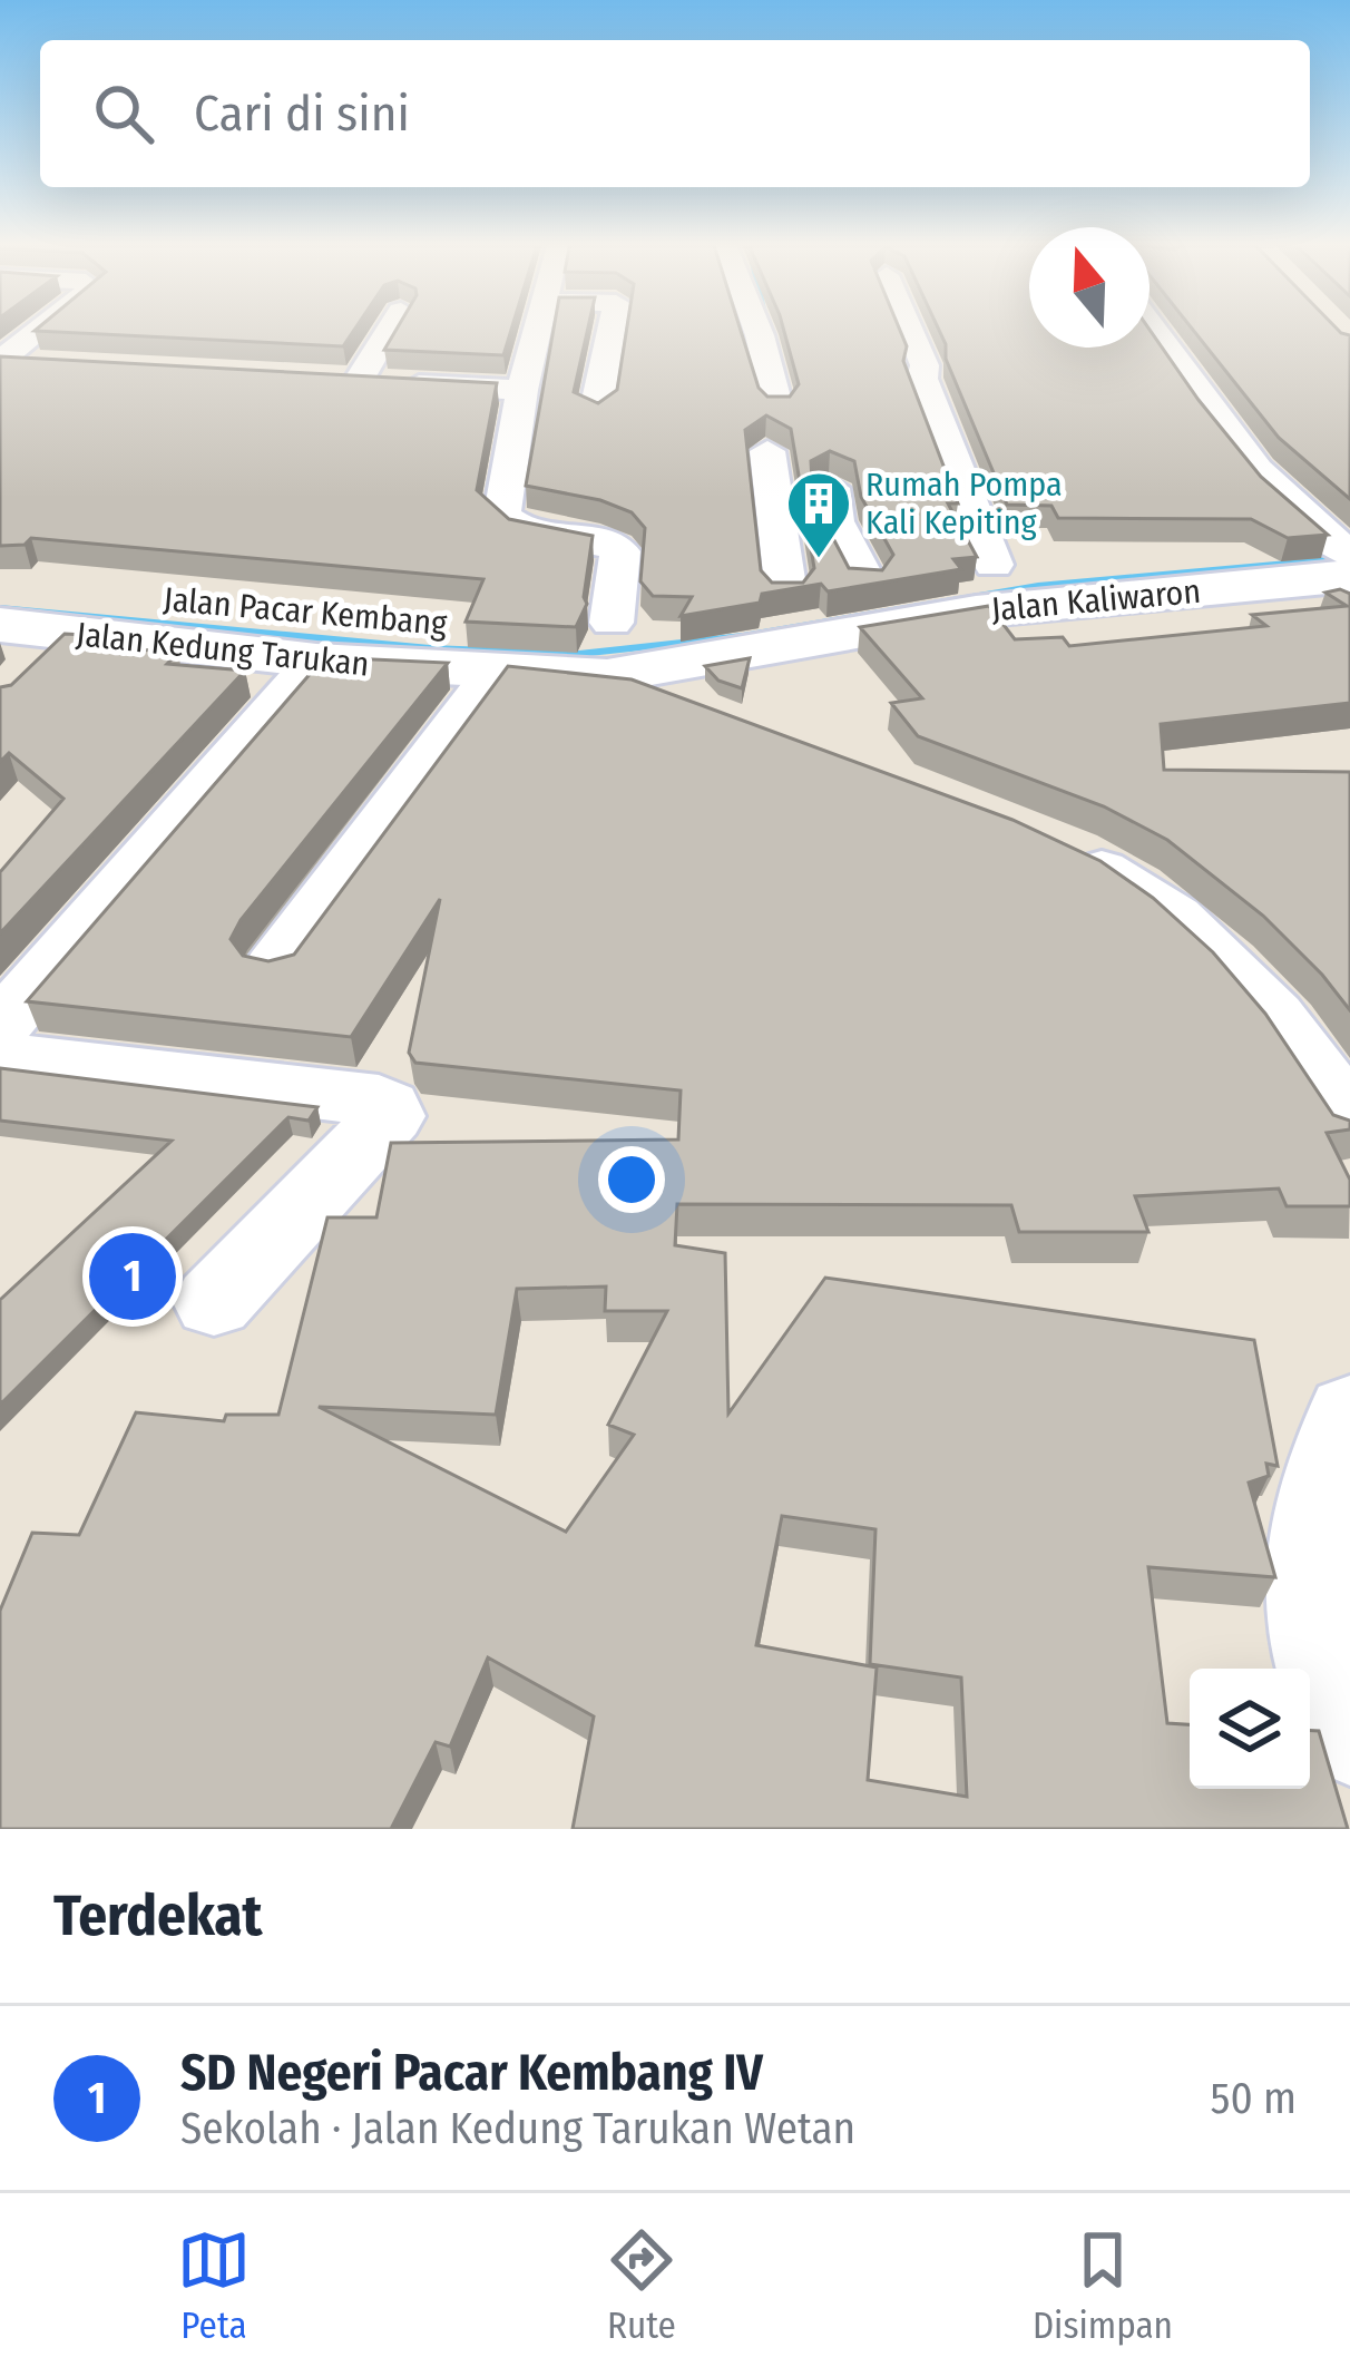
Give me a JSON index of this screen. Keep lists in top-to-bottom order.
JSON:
{
  "streets": {
    "main road": ["Jalan Kaliwaron", "Jalan Pacar Kembang", "Jalan Kedung Tarukan"]
  },
  "crossings": [
    ["Jalan Kaliwaron", "Jalan Pacar Kembang"],
    ["Jalan Kaliwaron", "Jalan Kedung Tarukan"],
    ["Jalan Pacar Kembang", "Jalan Kedung Tarukan"]
  ],
  "places": {
    "building": ["Rumah Pompa Kali Kepiting"]
  },
  "north": "top",
  "page": {
    "search": "Cari di sini",
    "pins": "1",
    "heading": "Terdekat",
    "list": [
      {
        "mark": "1",
        "name": "SD Negeri Pacar Kembang IV",
        "note": "Sekolah · Jalan Kedung Tarukan Wetan",
        "value": "50 m"
      }
    ],
    "nav": ["Peta", "Rute", "Disimpan"]
  }
}
